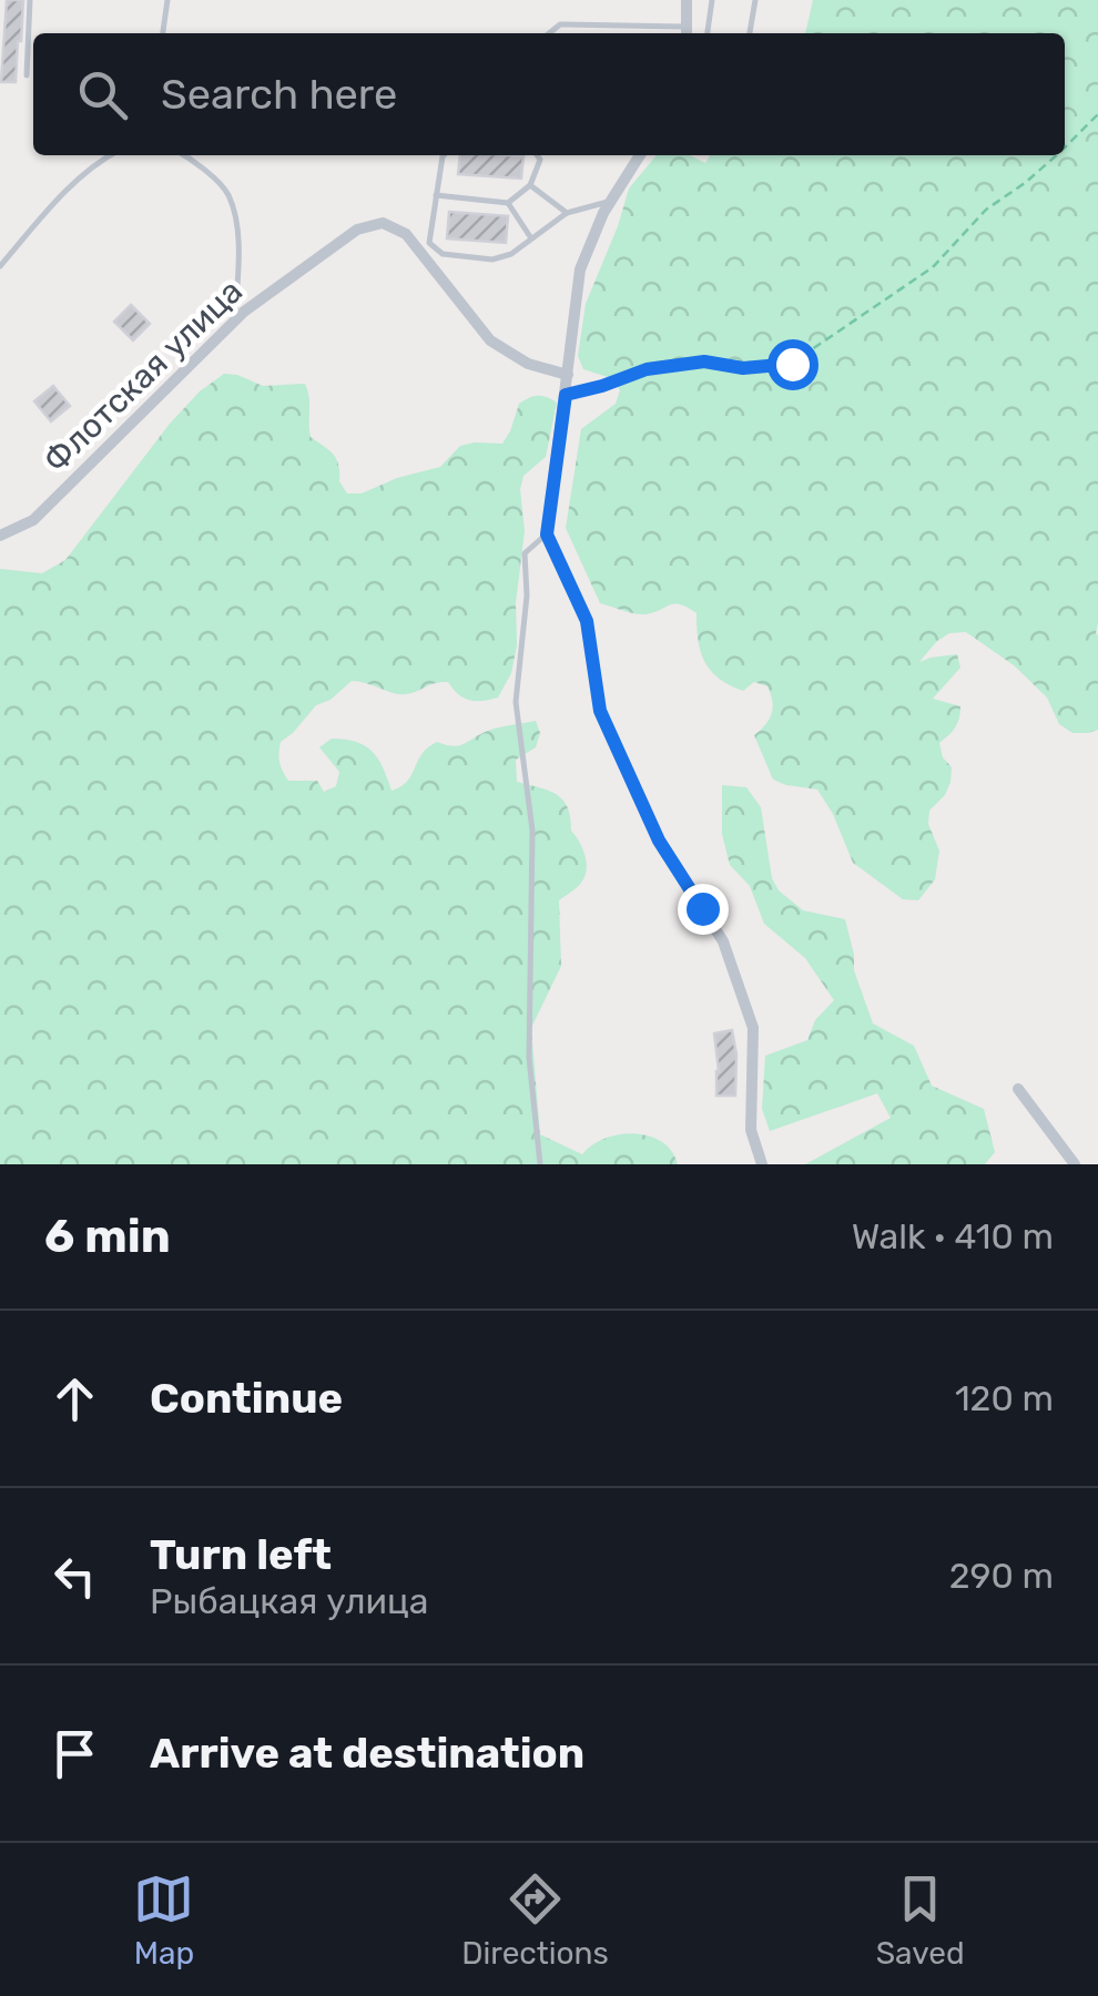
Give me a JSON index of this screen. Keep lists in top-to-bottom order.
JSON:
{
  "streets": {
    "street": ["Флотская улица"]
  },
  "page": {
    "search": "Search here",
    "heading": ["6 min", "Walk · 410 m"],
    "list": [
      ["Continue", "120 m"],
      ["Turn left", "Рыбацкая улица", "290 m"],
      "Arrive at destination"
    ],
    "nav": ["Map", "Directions", "Saved"]
  }
}
